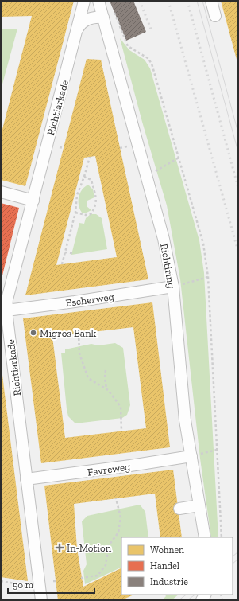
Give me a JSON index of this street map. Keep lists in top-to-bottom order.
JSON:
{
  "streets": {
    "street": [
      "Richtiarkade",
      "Richtiring",
      "Escherweg",
      "Favreweg"
    ]
  },
  "crossings": [
    ["Richtiarkade", "Escherweg"],
    ["Richtiarkade", "Favreweg"],
    ["Richtiring", "Escherweg"],
    ["Richtiring", "Favreweg"]
  ],
  "places": {
    "other": ["Migros Bank"],
    "health": ["In-Motion"]
  },
  "legend": ["Wohnen", "Handel", "Industrie"],
  "scale_bar": "50 m"
}
